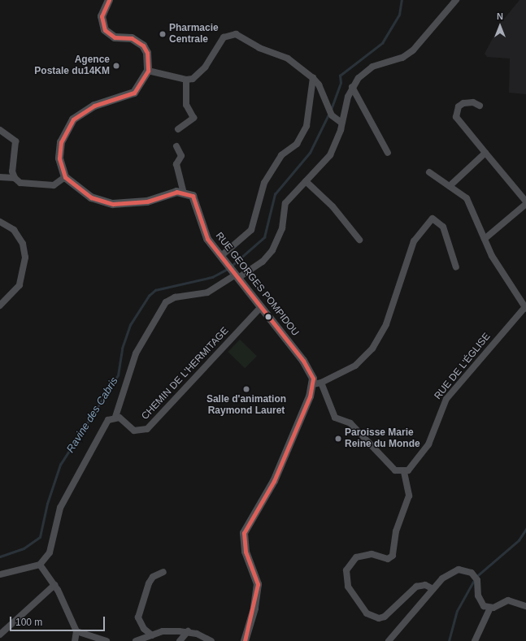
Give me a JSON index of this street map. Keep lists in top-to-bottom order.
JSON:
{
  "streets": {
    "main road": ["RUE GEORGES POMPIDOU"],
    "street": ["RUE DE L'ÉGLISE", "CHEMIN DE L'HERMITAGE"]
  },
  "crossings": [
    ["RUE GEORGES POMPIDOU", "CHEMIN DE L'HERMITAGE"]
  ],
  "water": ["Ravine des Cabris"],
  "places": [
    "Pharmacie Centrale",
    "Agence Postale du14KM",
    "Salle d'animation Raymond Lauret",
    "Paroisse Marie Reine du Monde"
  ],
  "scale_bar": "100 m",
  "north": "top"
}
